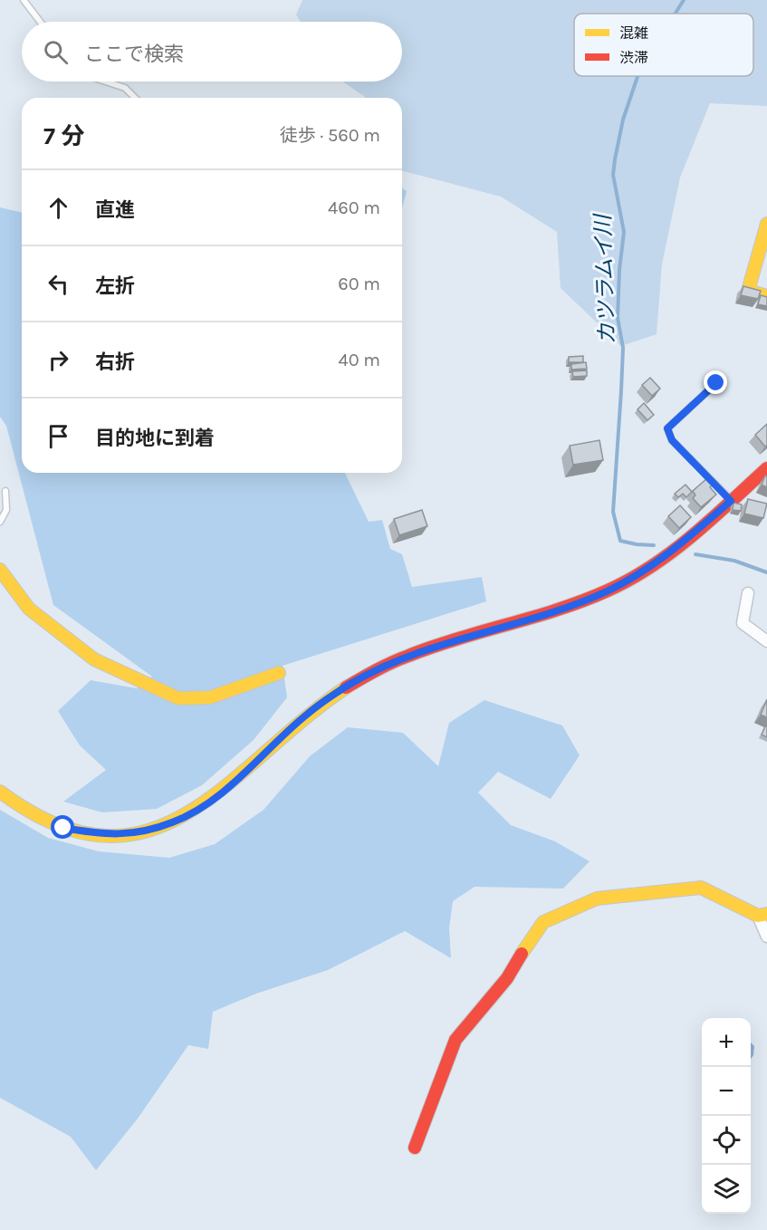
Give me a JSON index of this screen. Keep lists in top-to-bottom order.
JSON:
{
  "water": ["カツラムイ川"],
  "legend": ["混雑", "渋滞"],
  "page": {
    "search": "ここで検索",
    "heading": ["7 分", "徒歩 · 560 m"],
    "list": [
      ["直進", "460 m"],
      ["左折", "60 m"],
      ["右折", "40 m"],
      "目的地に到着"
    ],
    "map_buttons": ["+", "−"]
  }
}
